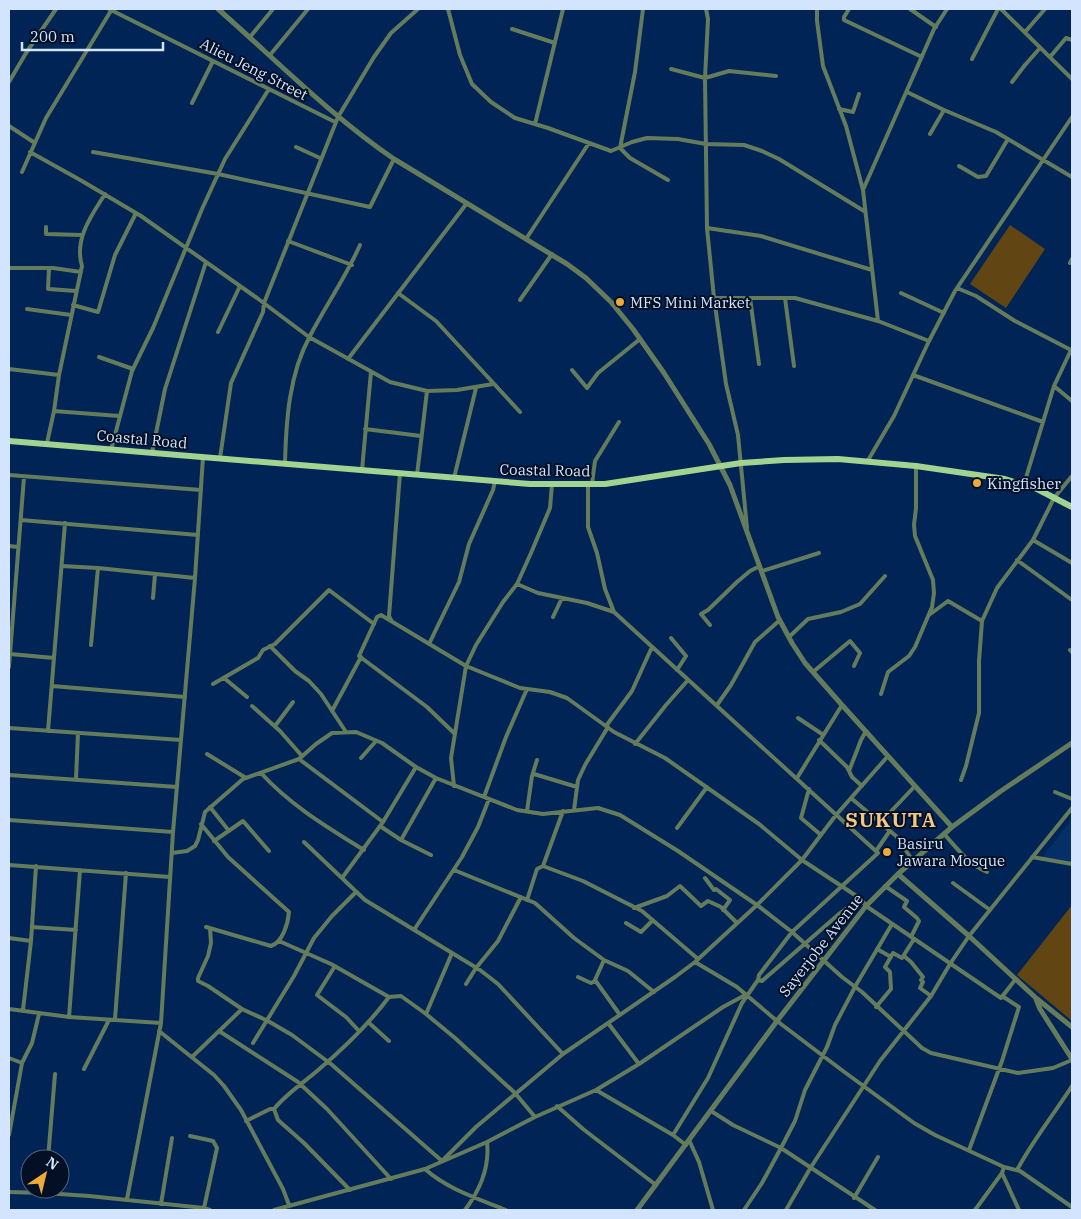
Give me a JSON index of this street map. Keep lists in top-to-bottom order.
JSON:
{
  "streets": {
    "main road": ["Coastal Road"],
    "street": ["Alieu Jeng Street", "Sayerjobe Avenue"]
  },
  "districts": ["SUKUTA"],
  "places": ["MFS Mini Market", "Kingfisher", "Basiru Jawara Mosque"],
  "scale_bar": "200 m",
  "north": "top right"
}
